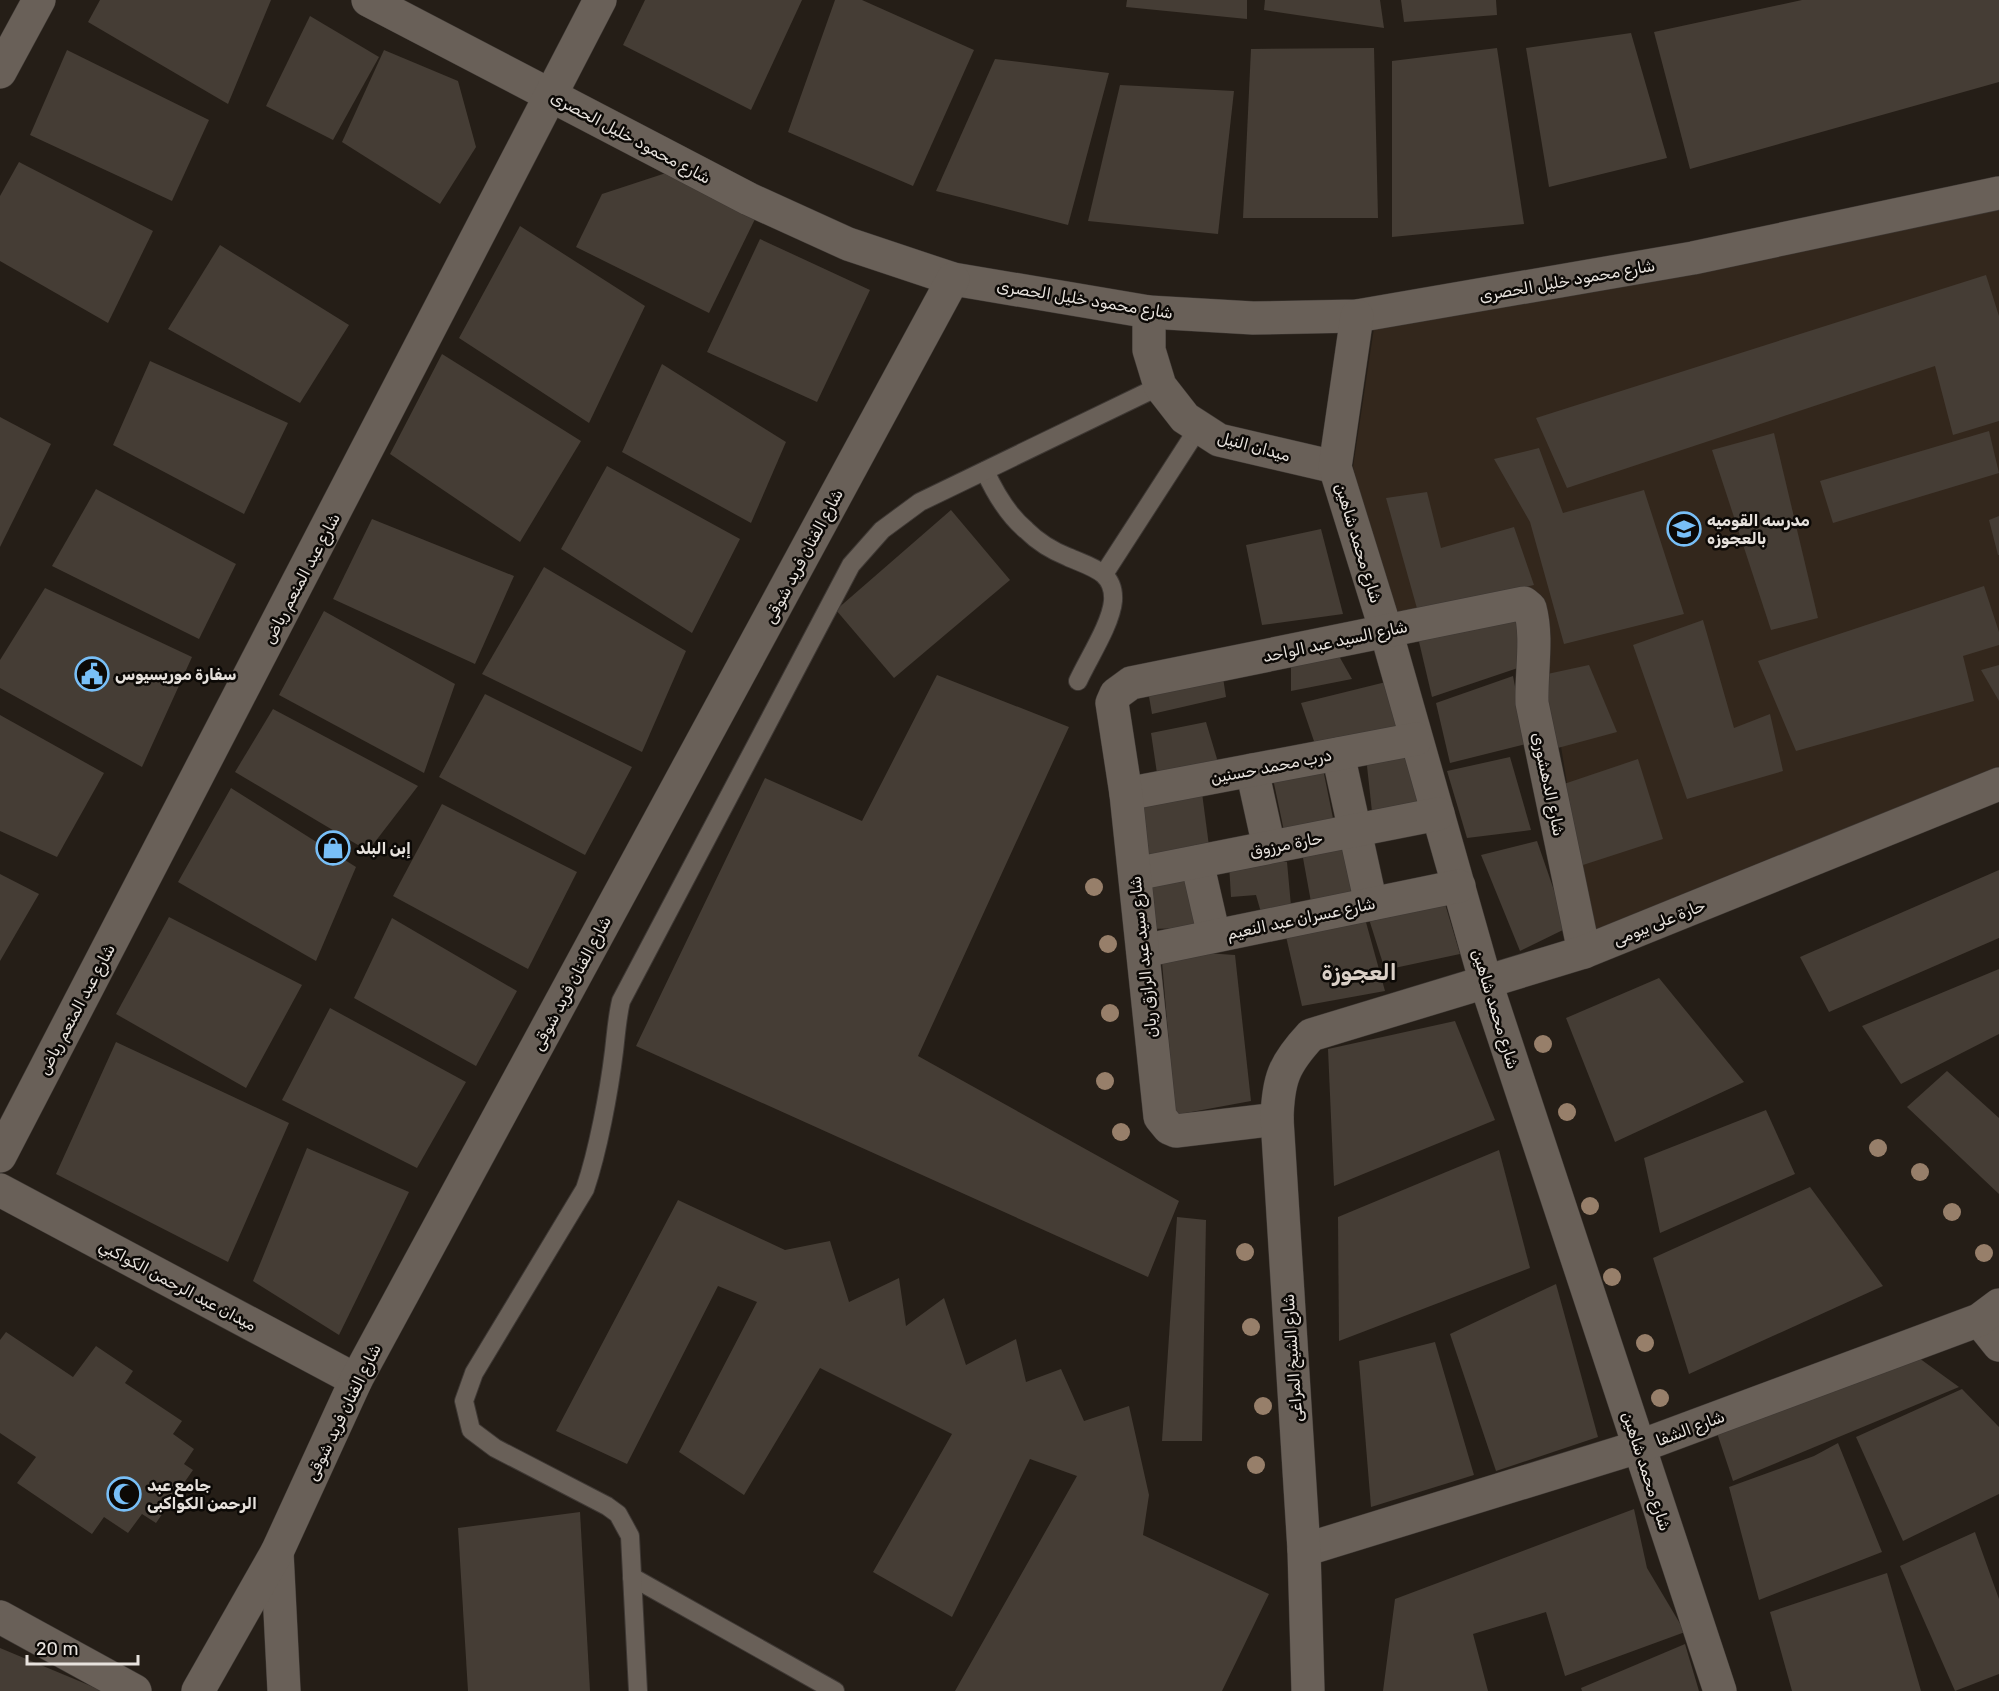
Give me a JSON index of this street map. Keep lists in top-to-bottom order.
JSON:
{
  "streets": {
    "street": [
      "شارع محمود خليل الحصرى",
      "ميدان النيل",
      "شارع محمد شاهين",
      "شارع الفنان فريد شوقى",
      "شارع عبد المنعم رياض",
      "شارع السيد عبد الواحد",
      "درب محمد حسنين",
      "شارع الدهشورى",
      "حارة مرزوق",
      "شارع عسران عبد النعيم",
      "حارة على بيومى",
      "شارع سيد عبد الرازق ريان",
      "ميدان عبد الرحمن الكواكبي",
      "شارع الشيخ المراغى",
      "شارع الشفا"
    ]
  },
  "crossings": [
    ["شارع محمود خليل الحصرى", "ميدان النيل"],
    ["شارع محمود خليل الحصرى", "شارع محمد شاهين"],
    ["شارع محمود خليل الحصرى", "شارع الفنان فريد شوقى"],
    ["شارع محمود خليل الحصرى", "شارع عبد المنعم رياض"],
    ["ميدان النيل", "شارع محمد شاهين"],
    ["شارع محمد شاهين", "شارع السيد عبد الواحد"],
    ["شارع محمد شاهين", "درب محمد حسنين"],
    ["شارع محمد شاهين", "حارة مرزوق"],
    ["شارع محمد شاهين", "شارع عسران عبد النعيم"],
    ["شارع محمد شاهين", "حارة على بيومى"],
    ["شارع محمد شاهين", "شارع الشفا"],
    ["شارع الفنان فريد شوقى", "ميدان عبد الرحمن الكواكبي"],
    ["شارع السيد عبد الواحد", "شارع الدهشورى"],
    ["شارع السيد عبد الواحد", "شارع سيد عبد الرازق ريان"],
    ["درب محمد حسنين", "شارع سيد عبد الرازق ريان"],
    ["شارع الدهشورى", "حارة على بيومى"],
    ["حارة مرزوق", "شارع سيد عبد الرازق ريان"],
    ["شارع عسران عبد النعيم", "شارع سيد عبد الرازق ريان"],
    ["حارة على بيومى", "شارع الشيخ المراغى"],
    ["شارع سيد عبد الرازق ريان", "شارع الشيخ المراغى"],
    ["شارع الشيخ المراغى", "شارع الشفا"]
  ],
  "districts": ["العجوزة"],
  "places": {
    "school or university": ["مدرسه القوميه بالعجوزه"],
    "public building": ["سفارة موريسيوس"],
    "shop": ["إبن البلد"],
    "mosque": ["جامع عبد الرحمن الكواكبى"]
  },
  "scale_bar": "20 m"
}
